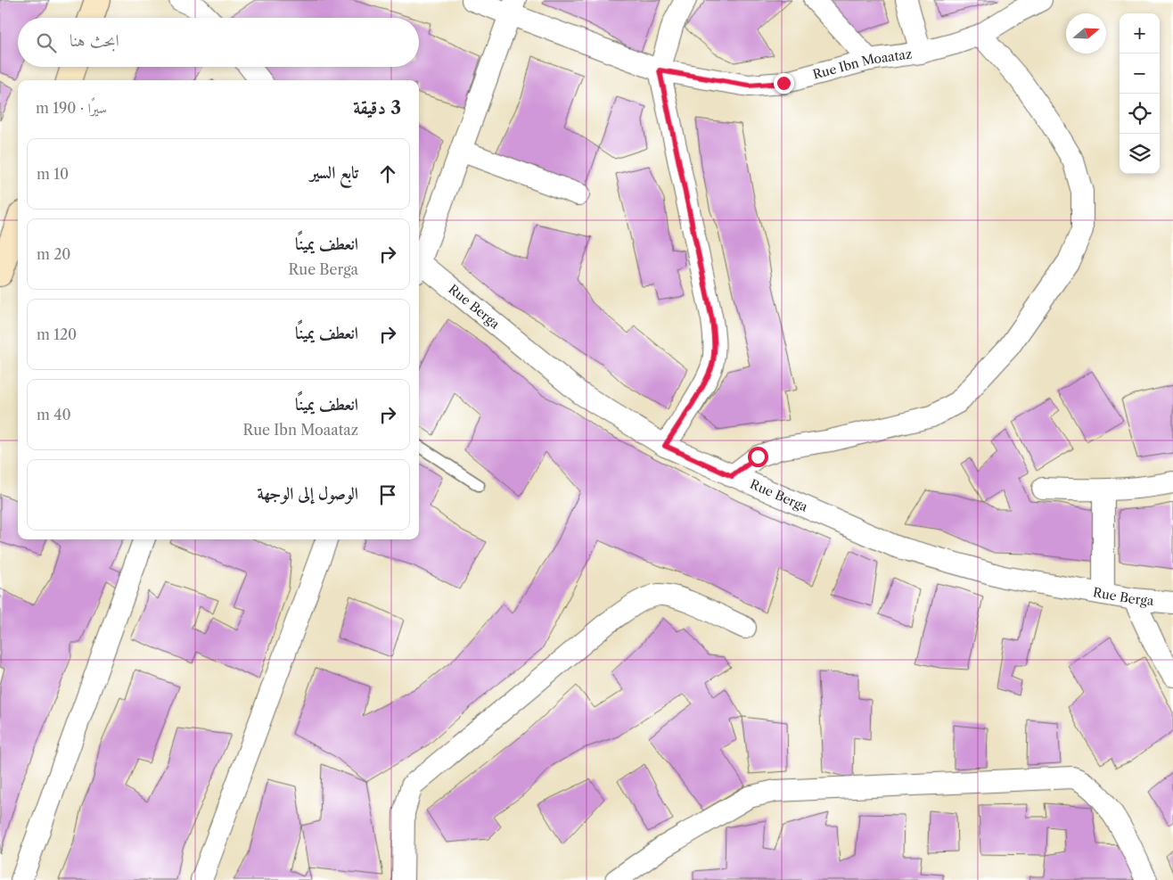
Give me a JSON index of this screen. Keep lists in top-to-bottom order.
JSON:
{
  "streets": {
    "street": ["Rue Ibn Moaataz", "Rue Berga"]
  },
  "north": "right",
  "page": {
    "map_buttons": ["+", "−"],
    "search": "ابحث هنا",
    "heading": ["3 دقيقة", "سيرًا · 190 m"],
    "list": [
      ["تابع السير", "10 m"],
      ["انعطف يمينًا", "Rue Berga", "20 m"],
      ["انعطف يمينًا", "120 m"],
      ["انعطف يمينًا", "Rue Ibn Moaataz", "40 m"],
      "الوصول إلى الوجهة"
    ]
  }
}
